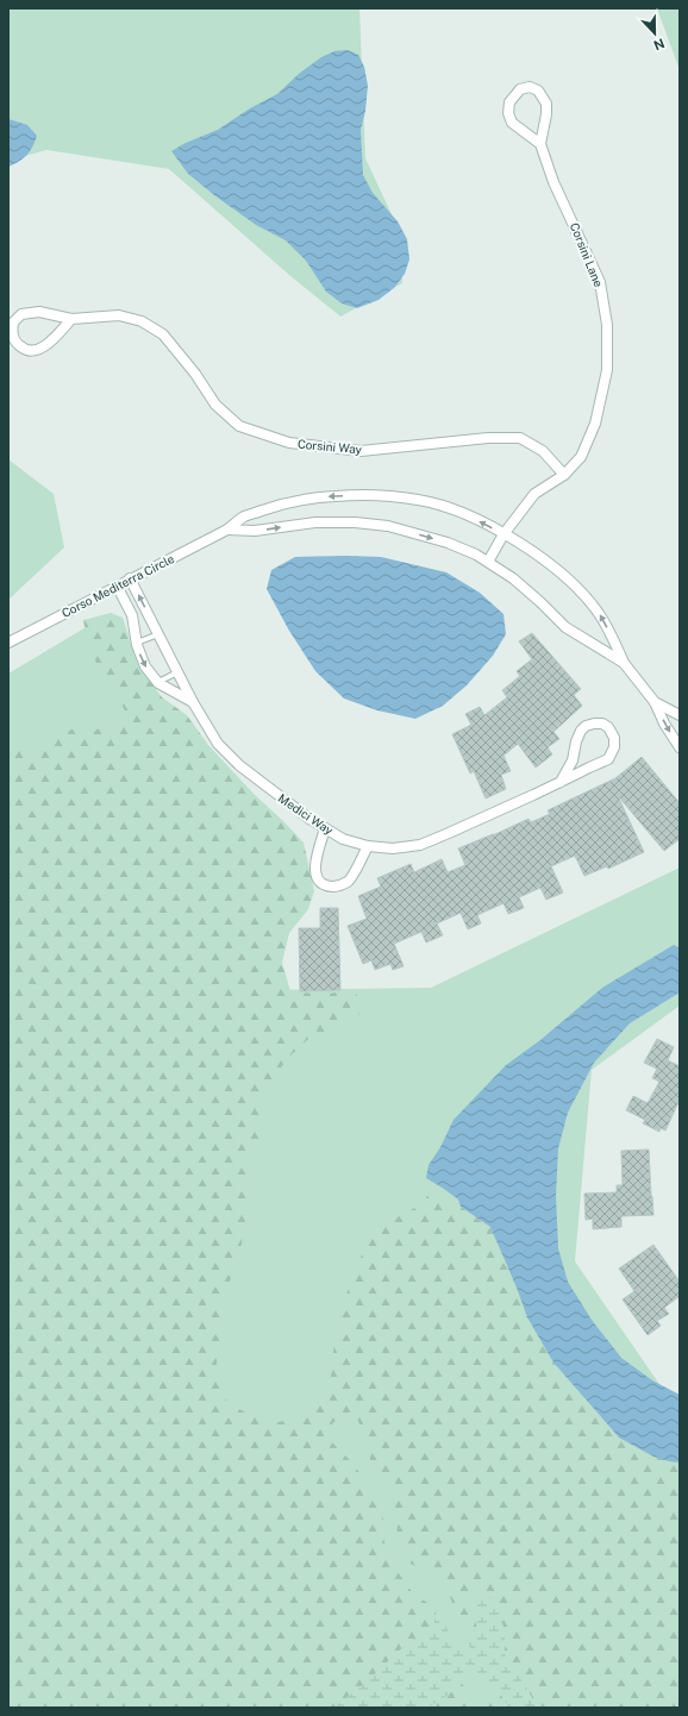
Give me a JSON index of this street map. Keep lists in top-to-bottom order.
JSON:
{
  "streets": {
    "street": [
      "Corsini Lane",
      "Corsini Way",
      "Corso Mediterra Circle",
      "Medici Way"
    ]
  },
  "crossings": [
    ["Corsini Lane", "Corsini Way"],
    ["Corso Mediterra Circle", "Medici Way"]
  ],
  "north": "bottom"
}
